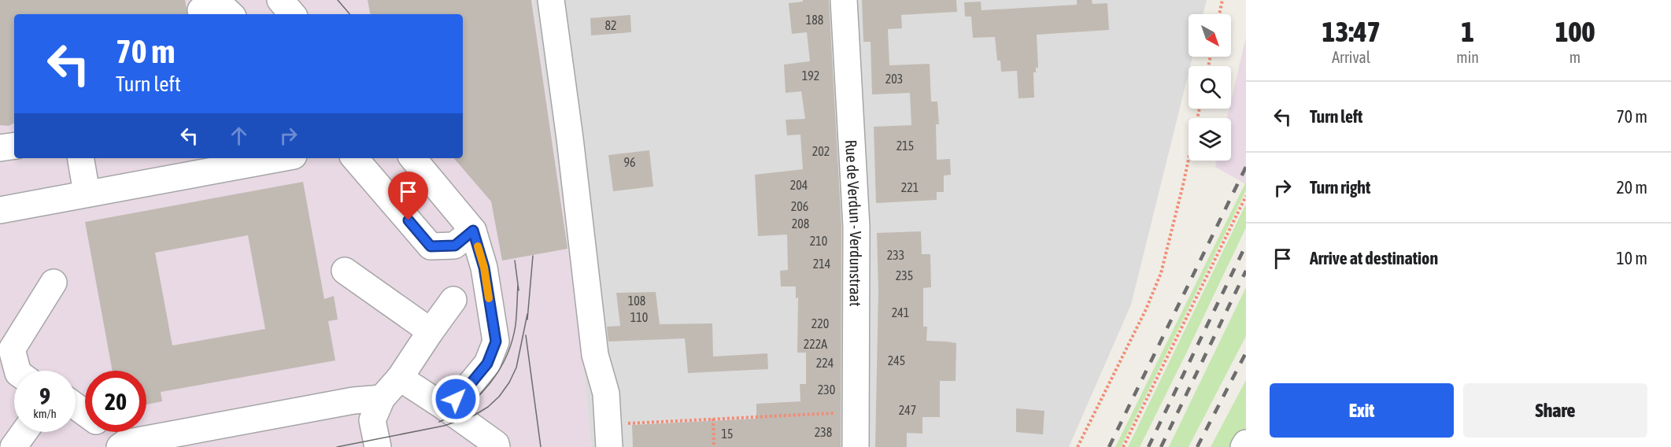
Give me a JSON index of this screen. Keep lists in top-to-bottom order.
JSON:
{
  "streets": {
    "street": ["Rue de Verdun - Verdunstraat"]
  },
  "house_numbers": [
    "188",
    "82",
    "192",
    "203",
    "215",
    "202",
    "96",
    "204",
    "221",
    "206",
    "208",
    "210",
    "233",
    "214",
    "235",
    "108",
    "241",
    "110",
    "220",
    "222A",
    "245",
    "224",
    "230",
    "247",
    "238",
    "15"
  ],
  "north": "bottom right",
  "page": {
    "eta": [
      "13:47",
      "Arrival",
      "1",
      "min",
      "100",
      "m"
    ],
    "turn": ["70 m", "Turn left"],
    "list": [
      {
        "name": "Turn left",
        "value": "70 m"
      },
      {
        "name": "Turn right",
        "value": "20 m"
      },
      {
        "name": "Arrive at destination",
        "value": "10 m"
      }
    ],
    "speed": "9 km/h",
    "limit": "20",
    "buttons": ["Exit", "Share"]
  }
}
